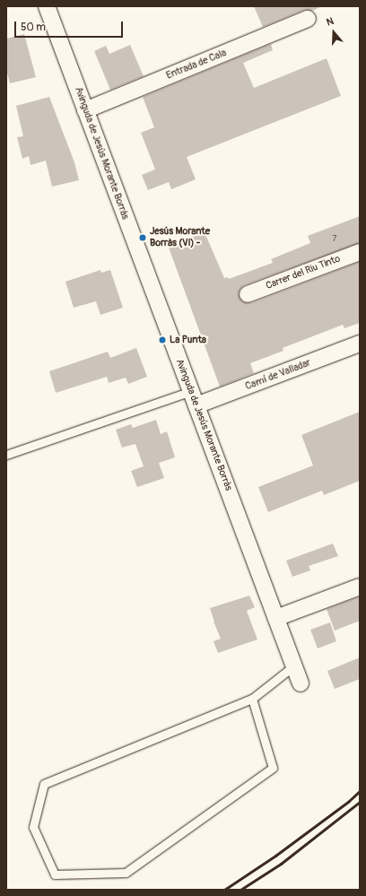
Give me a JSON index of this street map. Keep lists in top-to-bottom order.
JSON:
{
  "streets": {
    "street": [
      "Entrada de Cala",
      "Avinguda de Jesús Morante Borràs",
      "Carrer del Riu Tinto",
      "Camí de Valladar"
    ]
  },
  "crossings": [
    ["Entrada de Cala", "Avinguda de Jesús Morante Borràs"],
    ["Avinguda de Jesús Morante Borràs", "Camí de Valladar"]
  ],
  "places": ["Jesús Morante Borràs (VI) -", "La Punta"],
  "house_numbers": ["7"],
  "scale_bar": "50 m",
  "north": "top"
}
